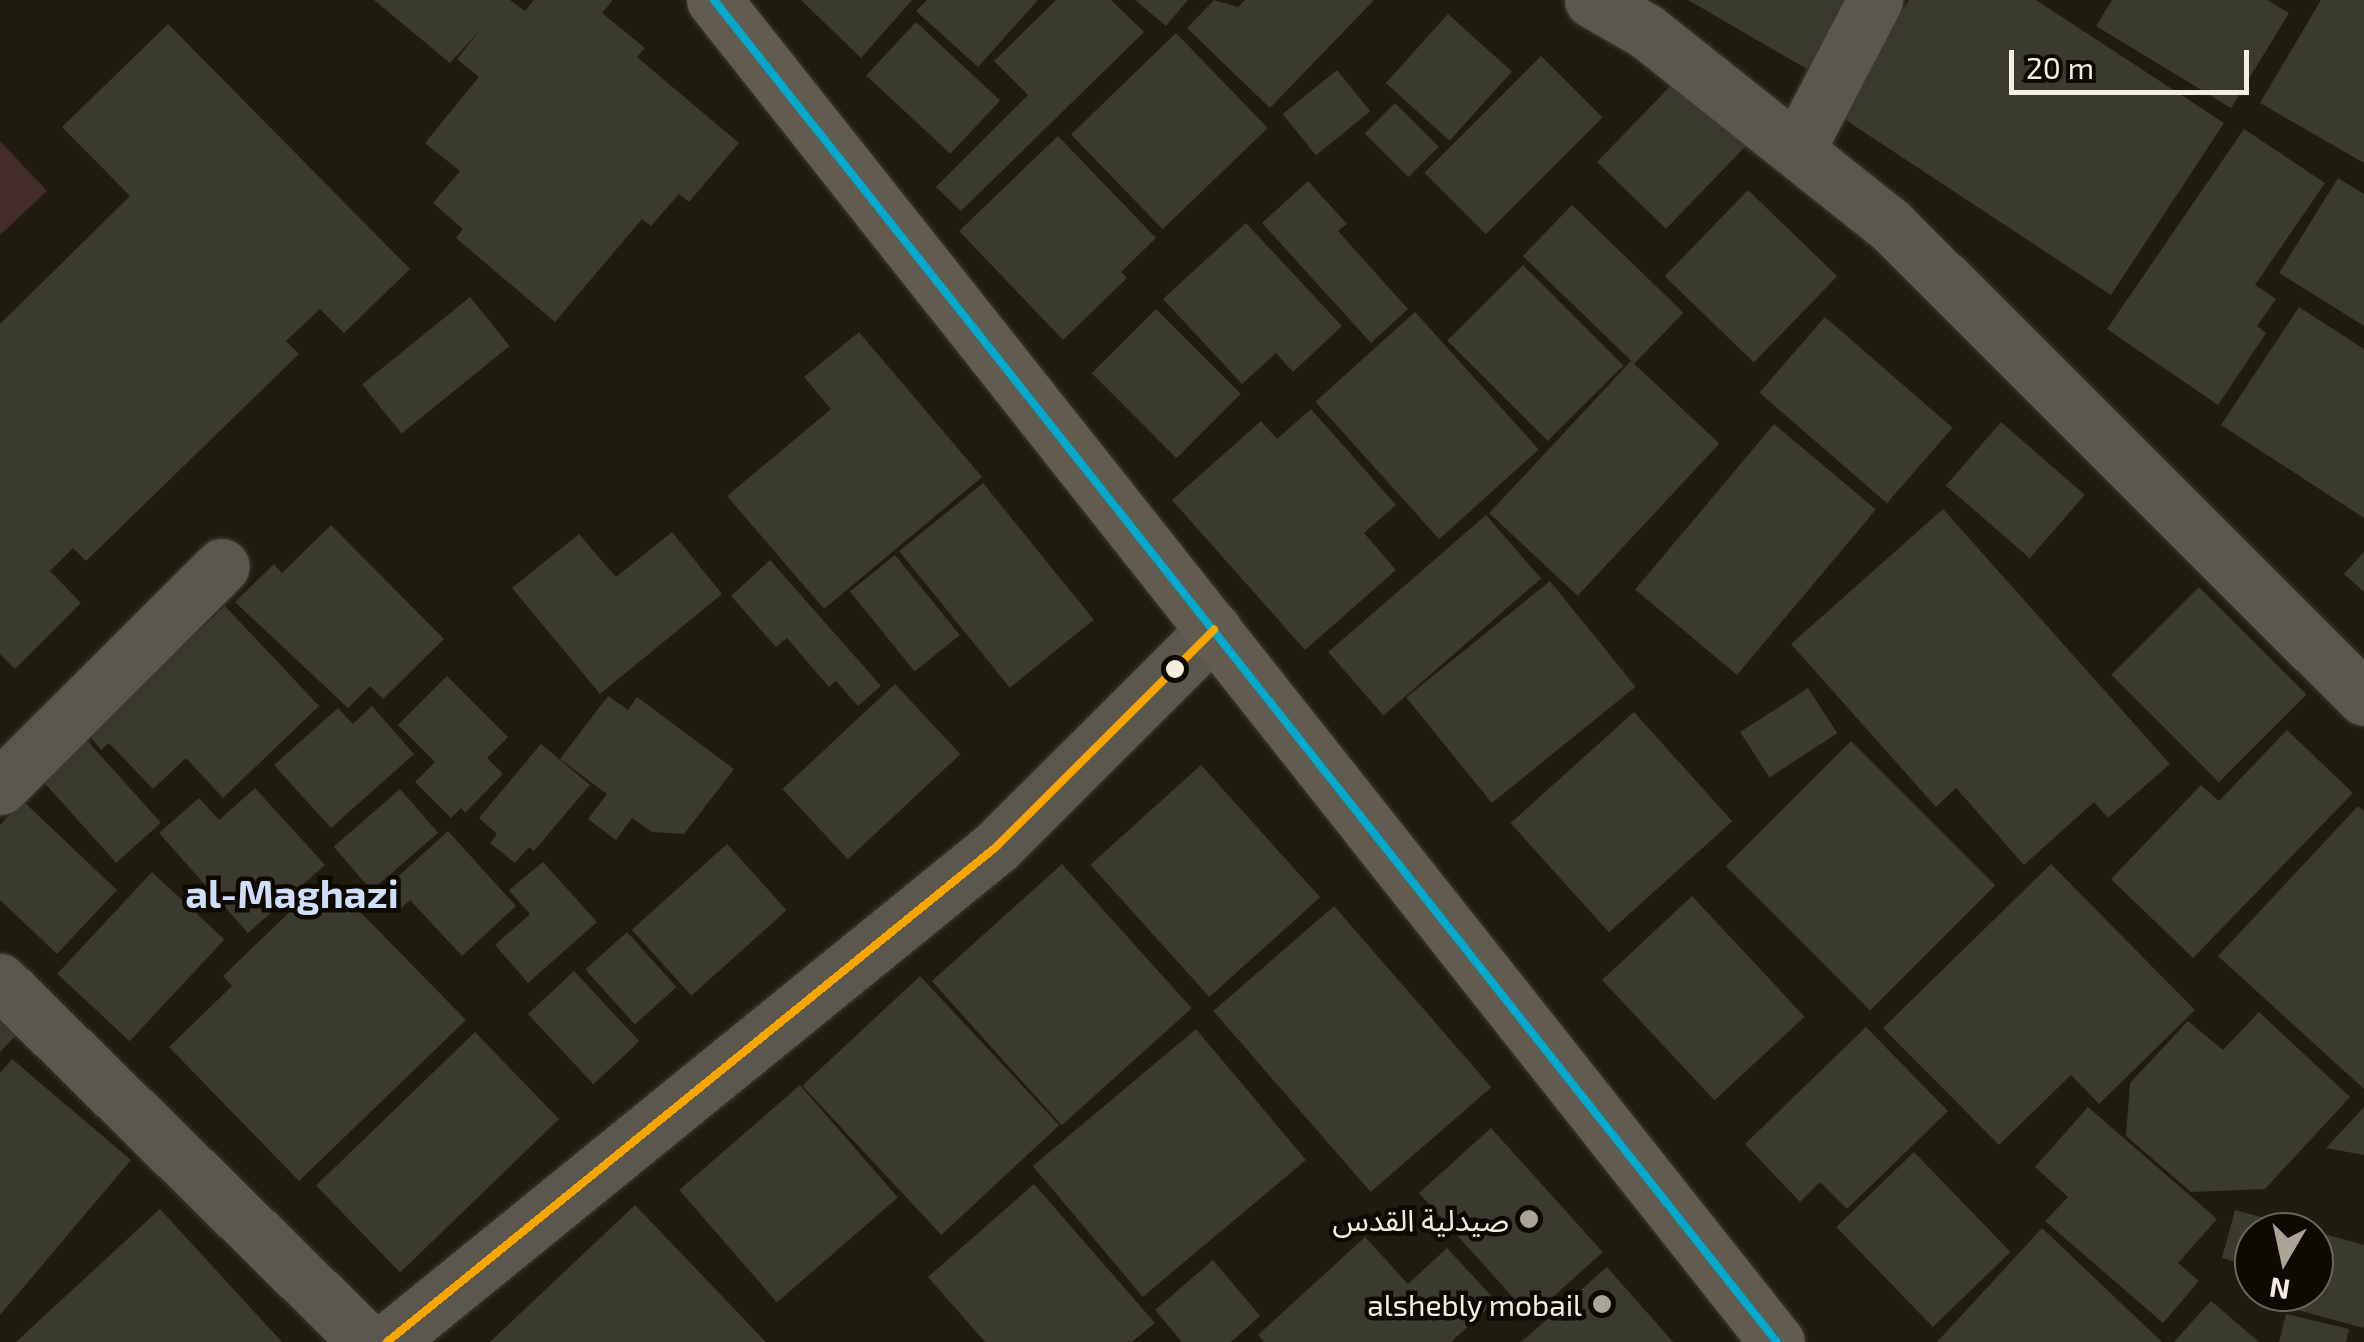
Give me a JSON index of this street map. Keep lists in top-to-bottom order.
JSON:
{
  "districts": ["al-Maghazi"],
  "places": ["صيدلية القدس", "alshebly mobail"],
  "scale_bar": "20 m",
  "north": "bottom"
}
